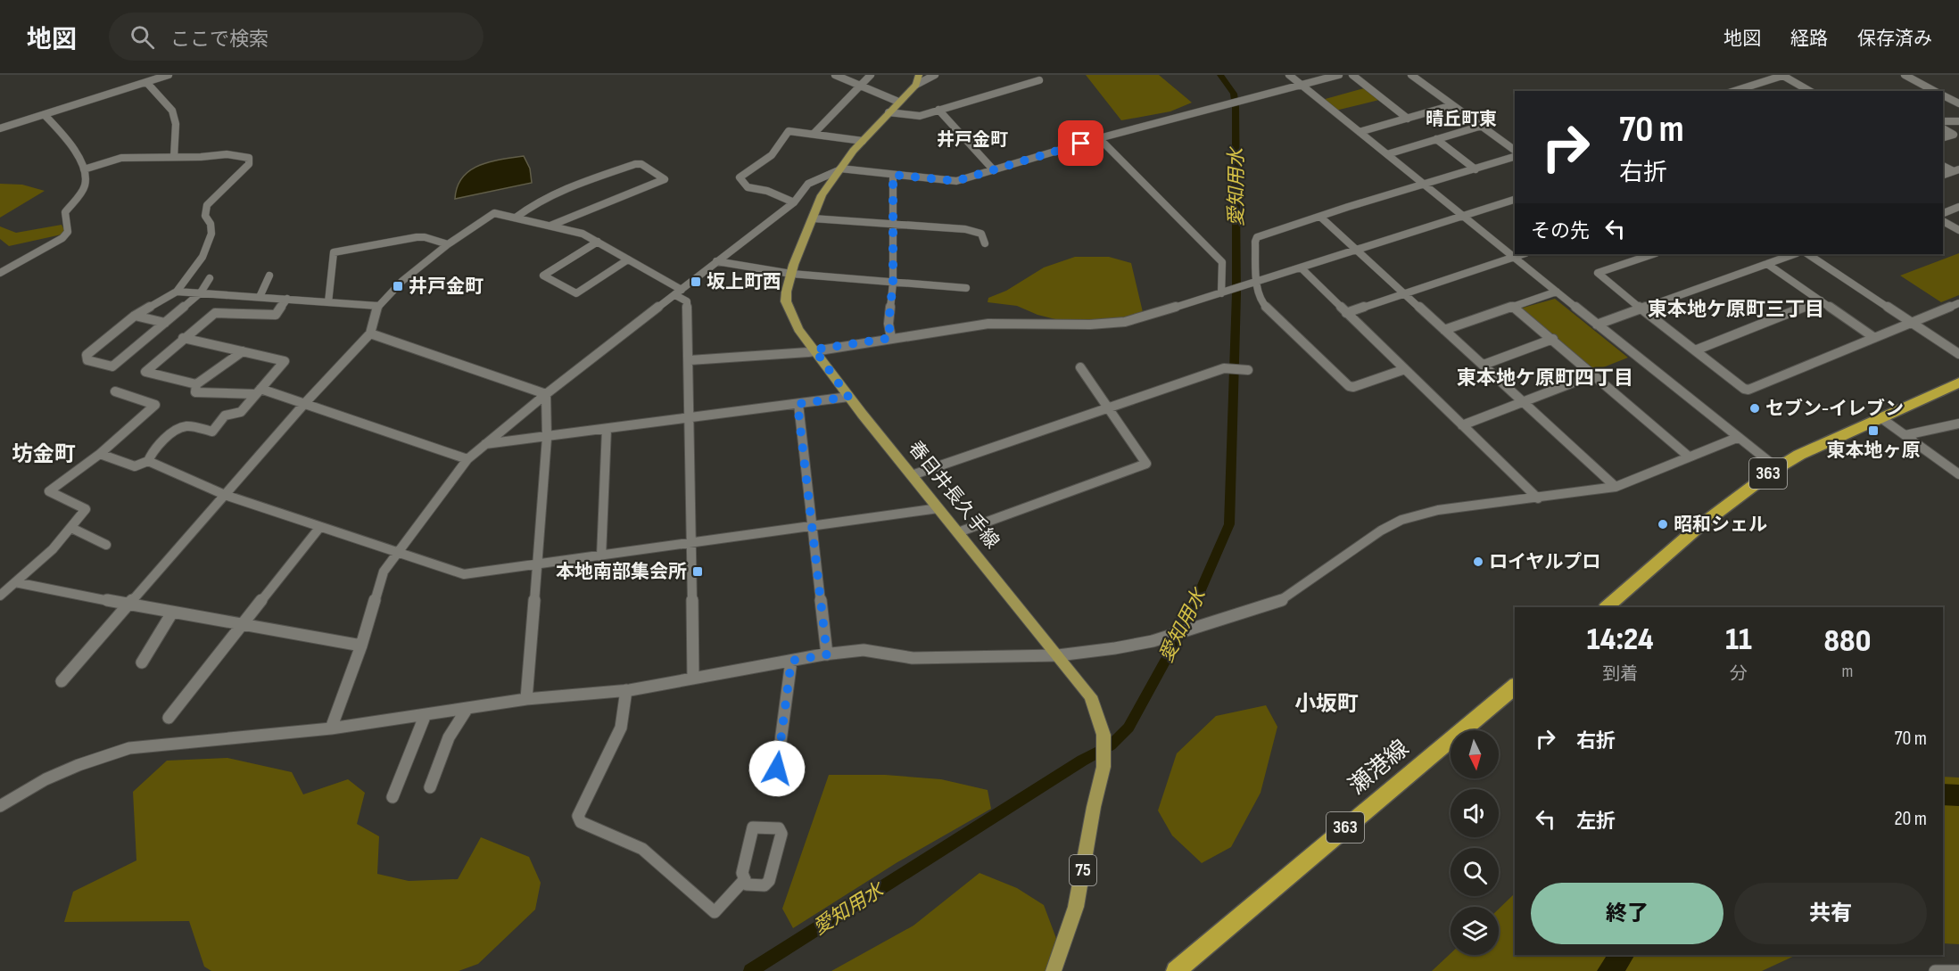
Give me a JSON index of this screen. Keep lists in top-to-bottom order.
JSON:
{
  "streets": {
    "highway": ["363", "瀬港線"],
    "main road": ["春日井長久手線", "75"]
  },
  "districts": [
    "晴丘町東",
    "井戸金町",
    "東本地ケ原町三丁目",
    "東本地ケ原町四丁目",
    "坊金町",
    "小坂町"
  ],
  "water": ["愛知用水"],
  "places": {
    "transit": [
      "坂上町西",
      "井戸金町",
      "東本地ヶ原",
      "本地南部集会所"
    ],
    "other": ["セブン-イレブン", "昭和シェル", "ロイヤルプロ"]
  },
  "north": "bottom",
  "page": {
    "header": "地図",
    "search": "ここで検索",
    "nav": ["地図", "経路", "保存済み"],
    "turn": ["70 m", "右折"],
    "then": "その先",
    "eta": [
      "14:24",
      "到着",
      "11",
      "分",
      "880",
      "m"
    ],
    "list": [
      {
        "name": "右折",
        "value": "70 m"
      },
      {
        "name": "左折",
        "value": "20 m"
      }
    ],
    "buttons": ["終了", "共有"]
  }
}
